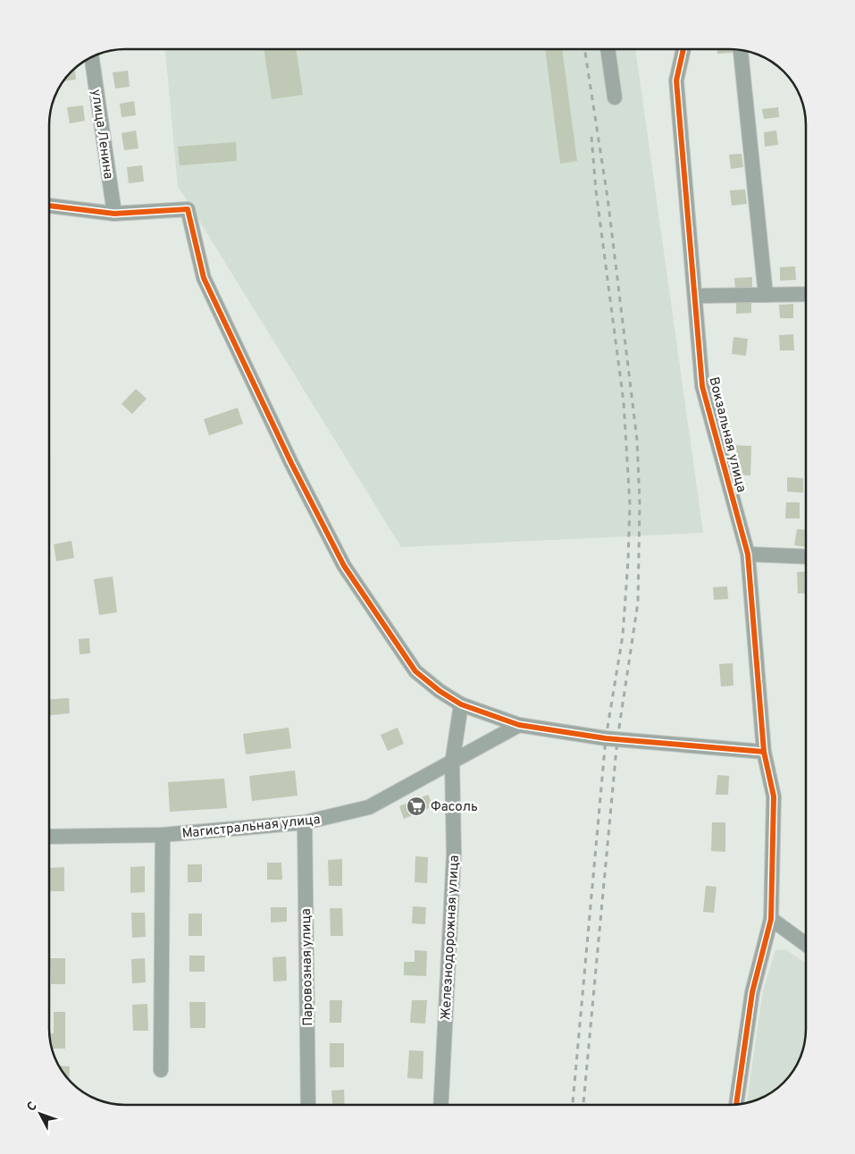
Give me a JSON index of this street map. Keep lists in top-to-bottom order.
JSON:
{
  "streets": {
    "street": [
      "улица Ленина",
      "Вокзальная улица",
      "Магистральная улица",
      "Железнодорожная улица",
      "Паровозная улица"
    ]
  },
  "crossings": [
    ["Магистральная улица", "Железнодорожная улица"],
    ["Магистральная улица", "Паровозная улица"]
  ],
  "places": {
    "supermarket": ["Фасоль"]
  },
  "north": "top left"
}
